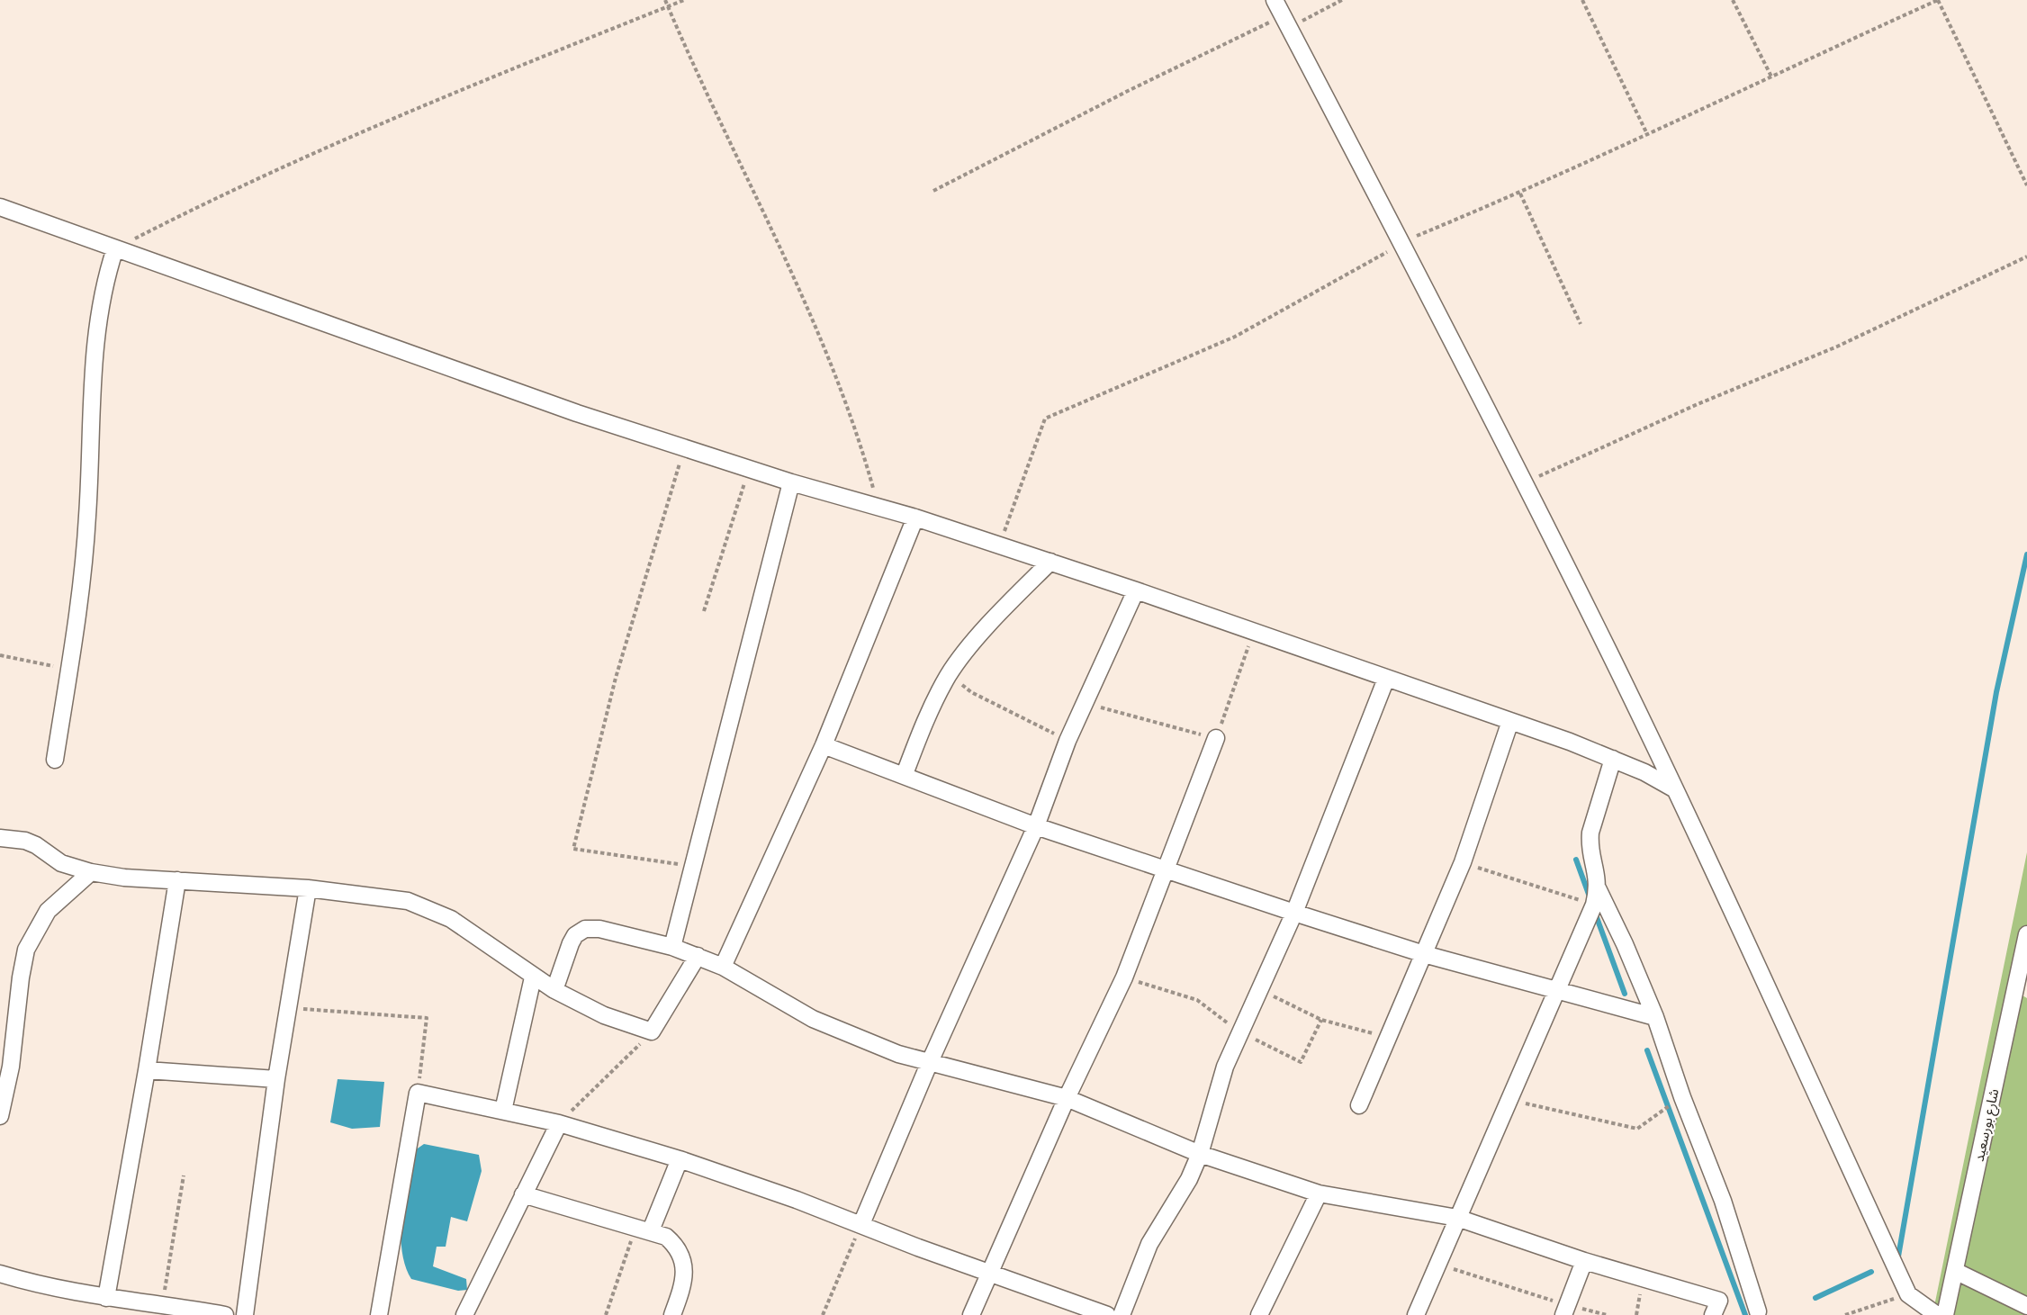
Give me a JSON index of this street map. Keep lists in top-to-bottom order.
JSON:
{
  "streets": {
    "street": ["شارع بورسعيد"]
  }
}
